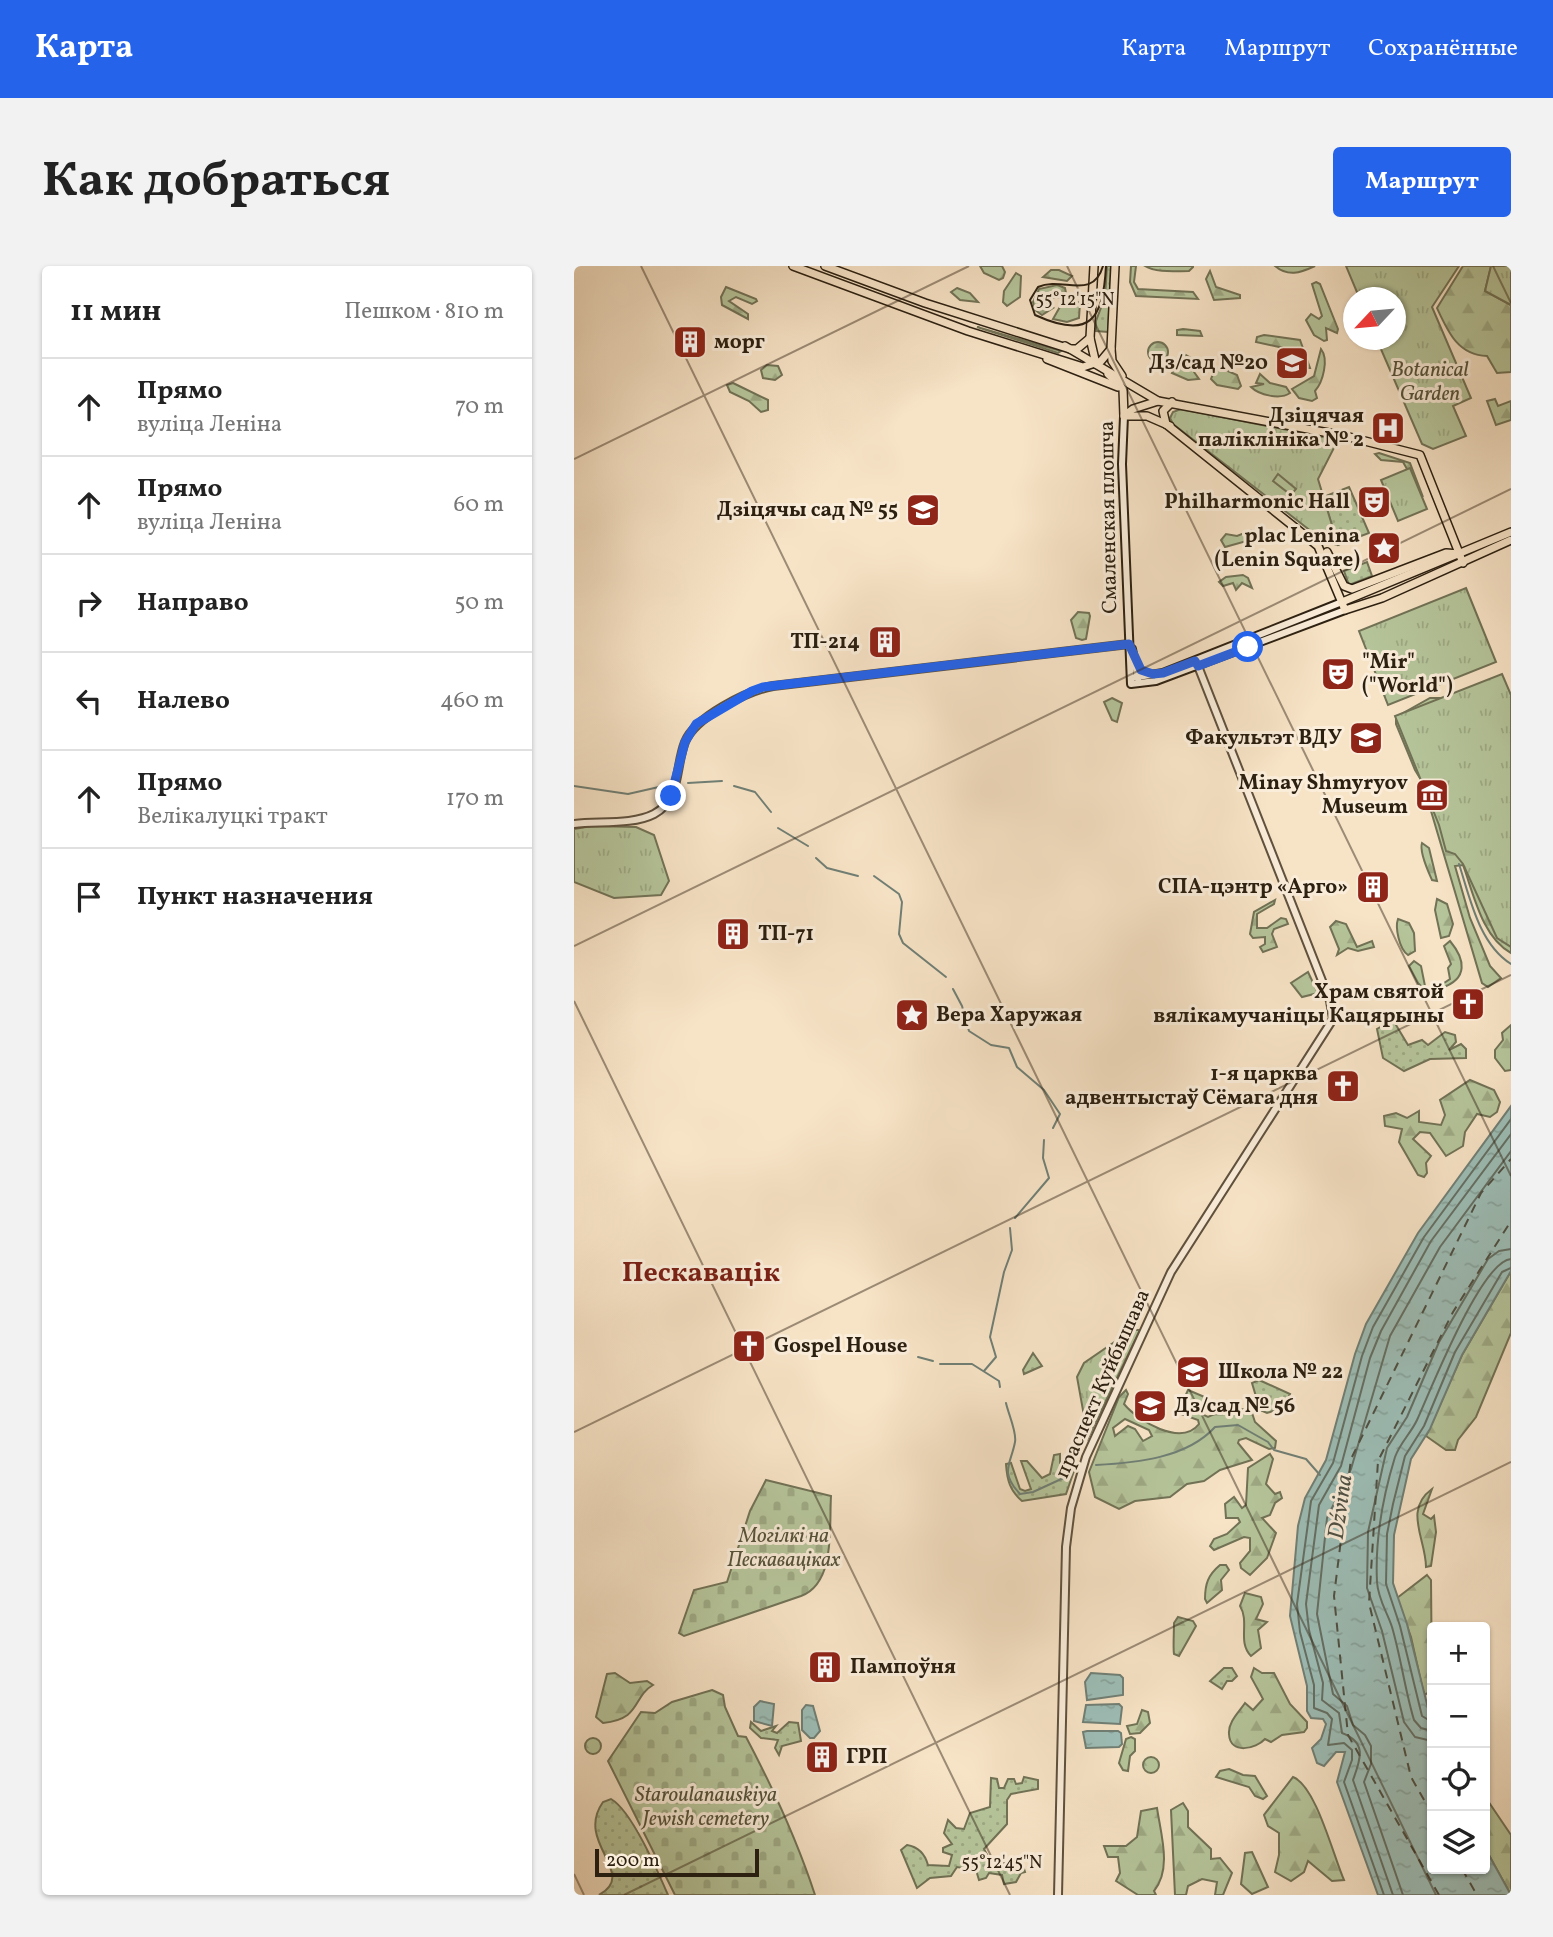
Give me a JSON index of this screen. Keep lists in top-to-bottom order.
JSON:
{
  "streets": {
    "main road": ["Смаленская плошча"],
    "street": ["праспект Куйбышава"]
  },
  "districts": ["Пескавацік"],
  "water": ["Dźvina"],
  "parks": ["Botanical Garden", "Могілкі на Пескаваціках", "Staroulanauskiya Jewish cemetery"],
  "places": {
    "building": [
      "морг",
      "ТП-214",
      "СПА-цэнтр «Арго»",
      "ТП-71",
      "Пампоўня",
      "ГРП"
    ],
    "school or university": [
      "Дз/сад №20",
      "Дзіцячы сад № 55",
      "Факультэт ВДУ",
      "Школа № 22",
      "Дз/сад № 56"
    ],
    "hospital": ["Дзіцячая паліклініка № 2"],
    "theatre": ["Philharmonic Hall", "\"Mir\" (\"World\")"],
    "place": ["plac Lenina (Lenin Square)", "Вера Харужая"],
    "museum": ["Minay Shmyryov Museum"],
    "church": ["Храм святой вялікамучаніцы Кацярыны", "1-я царква адвентыстаў Сёмага дня", "Gospel House"]
  },
  "scale_bar": "200 m",
  "north": "bottom left",
  "page": {
    "header": "Карта",
    "nav": ["Карта", "Маршрут", "Сохранённые"],
    "buttons": "Маршрут",
    "title": "Как добраться",
    "heading": ["11 мин", "Пешком · 810 m"],
    "list": [
      ["Прямо", "вуліца Леніна", "70 m"],
      ["Прямо", "вуліца Леніна", "60 m"],
      ["Направо", "50 m"],
      ["Налево", "460 m"],
      ["Прямо", "Велікалуцкі тракт", "170 m"],
      "Пункт назначения"
    ],
    "map_buttons": ["+", "−"],
    "scale": "200 m"
  },
  "coordinates": ["55°12'15\"N", "55°12'45\"N"]
}
